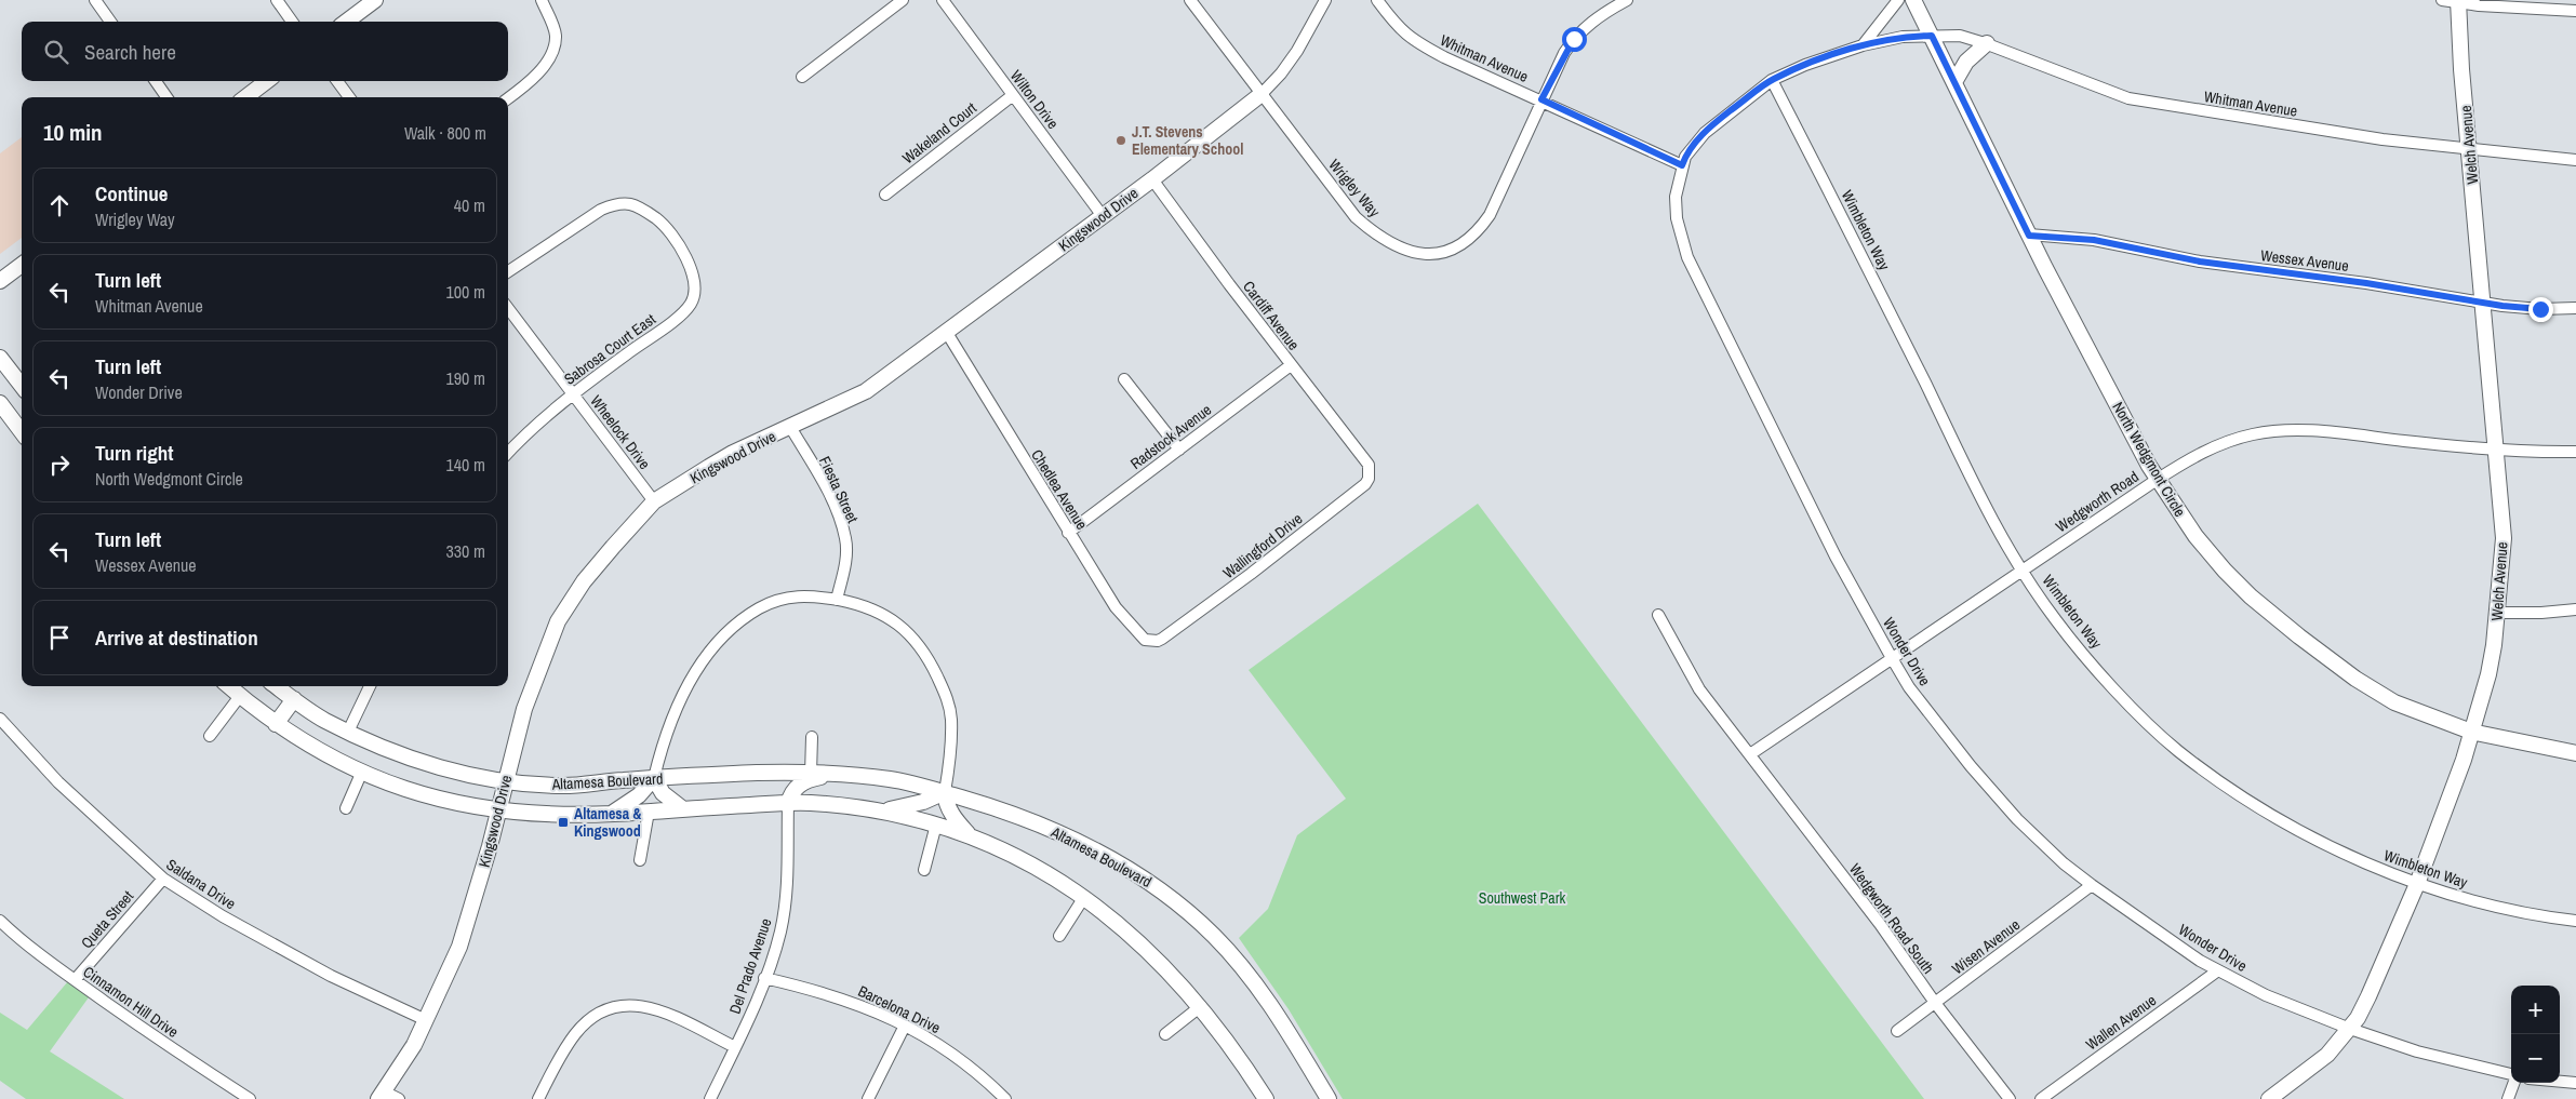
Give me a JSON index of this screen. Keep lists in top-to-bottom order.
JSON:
{
  "streets": {
    "street": [
      "Whitman Avenue",
      "Wilton Drive",
      "Wakeland Court",
      "Welch Avenue",
      "Wrigley Way",
      "Kingswood Drive",
      "Wimbleton Way",
      "Wessex Avenue",
      "Cardiff Avenue",
      "Sabrosa Court East",
      "Wheelock Drive",
      "Radstock Avenue",
      "North Wedgmont Circle",
      "Fiesta Street",
      "Chedlea Avenue",
      "Wedgworth Road",
      "Wallingford Drive",
      "Wonder Drive",
      "Altamesa Boulevard",
      "Saldana Drive",
      "Wedgworth Road South",
      "Queta Street",
      "Wisen Avenue",
      "Del Prado Avenue",
      "Cinnamon Hill Drive",
      "Barcelona Drive",
      "Wallen Avenue"
    ]
  },
  "crossings": [
    ["Whitman Avenue", "Welch Avenue"],
    ["Whitman Avenue", "Wrigley Way"],
    ["Whitman Avenue", "North Wedgmont Circle"],
    ["Whitman Avenue", "Wonder Drive"],
    ["Wilton Drive", "Wakeland Court"],
    ["Wilton Drive", "Kingswood Drive"],
    ["Welch Avenue", "Wimbleton Way"],
    ["Welch Avenue", "Wessex Avenue"],
    ["Welch Avenue", "North Wedgmont Circle"],
    ["Welch Avenue", "Wedgworth Road"],
    ["Welch Avenue", "Wonder Drive"],
    ["Wrigley Way", "Kingswood Drive"],
    ["Kingswood Drive", "Cardiff Avenue"],
    ["Kingswood Drive", "Wheelock Drive"],
    ["Kingswood Drive", "Fiesta Street"],
    ["Kingswood Drive", "Chedlea Avenue"],
    ["Kingswood Drive", "Altamesa Boulevard"],
    ["Kingswood Drive", "Saldana Drive"],
    ["Wimbleton Way", "Wedgworth Road"],
    ["Wimbleton Way", "Wonder Drive"],
    ["Wessex Avenue", "North Wedgmont Circle"],
    ["Cardiff Avenue", "Radstock Avenue"],
    ["Cardiff Avenue", "Wallingford Drive"],
    ["Sabrosa Court East", "Wheelock Drive"],
    ["Radstock Avenue", "Chedlea Avenue"],
    ["North Wedgmont Circle", "Wedgworth Road"],
    ["North Wedgmont Circle", "Wonder Drive"],
    ["Chedlea Avenue", "Wallingford Drive"],
    ["Wedgworth Road", "Wonder Drive"],
    ["Wedgworth Road", "Wedgworth Road South"],
    ["Wonder Drive", "Wisen Avenue"],
    ["Wonder Drive", "Wallen Avenue"],
    ["Altamesa Boulevard", "Del Prado Avenue"],
    ["Saldana Drive", "Queta Street"],
    ["Wedgworth Road South", "Wisen Avenue"],
    ["Queta Street", "Cinnamon Hill Drive"],
    ["Del Prado Avenue", "Barcelona Drive"]
  ],
  "parks": ["Southwest Park"],
  "places": {
    "other": ["J.T. Stevens Elementary School"],
    "transit": ["Altamesa & Kingswood"]
  },
  "page": {
    "search": "Search here",
    "heading": ["10 min", "Walk · 800 m"],
    "list": [
      ["Continue", "Wrigley Way", "40 m"],
      ["Turn left", "Whitman Avenue", "100 m"],
      ["Turn left", "Wonder Drive", "190 m"],
      ["Turn right", "North Wedgmont Circle", "140 m"],
      ["Turn left", "Wessex Avenue", "330 m"],
      "Arrive at destination"
    ],
    "map_buttons": ["+", "−"]
  }
}
